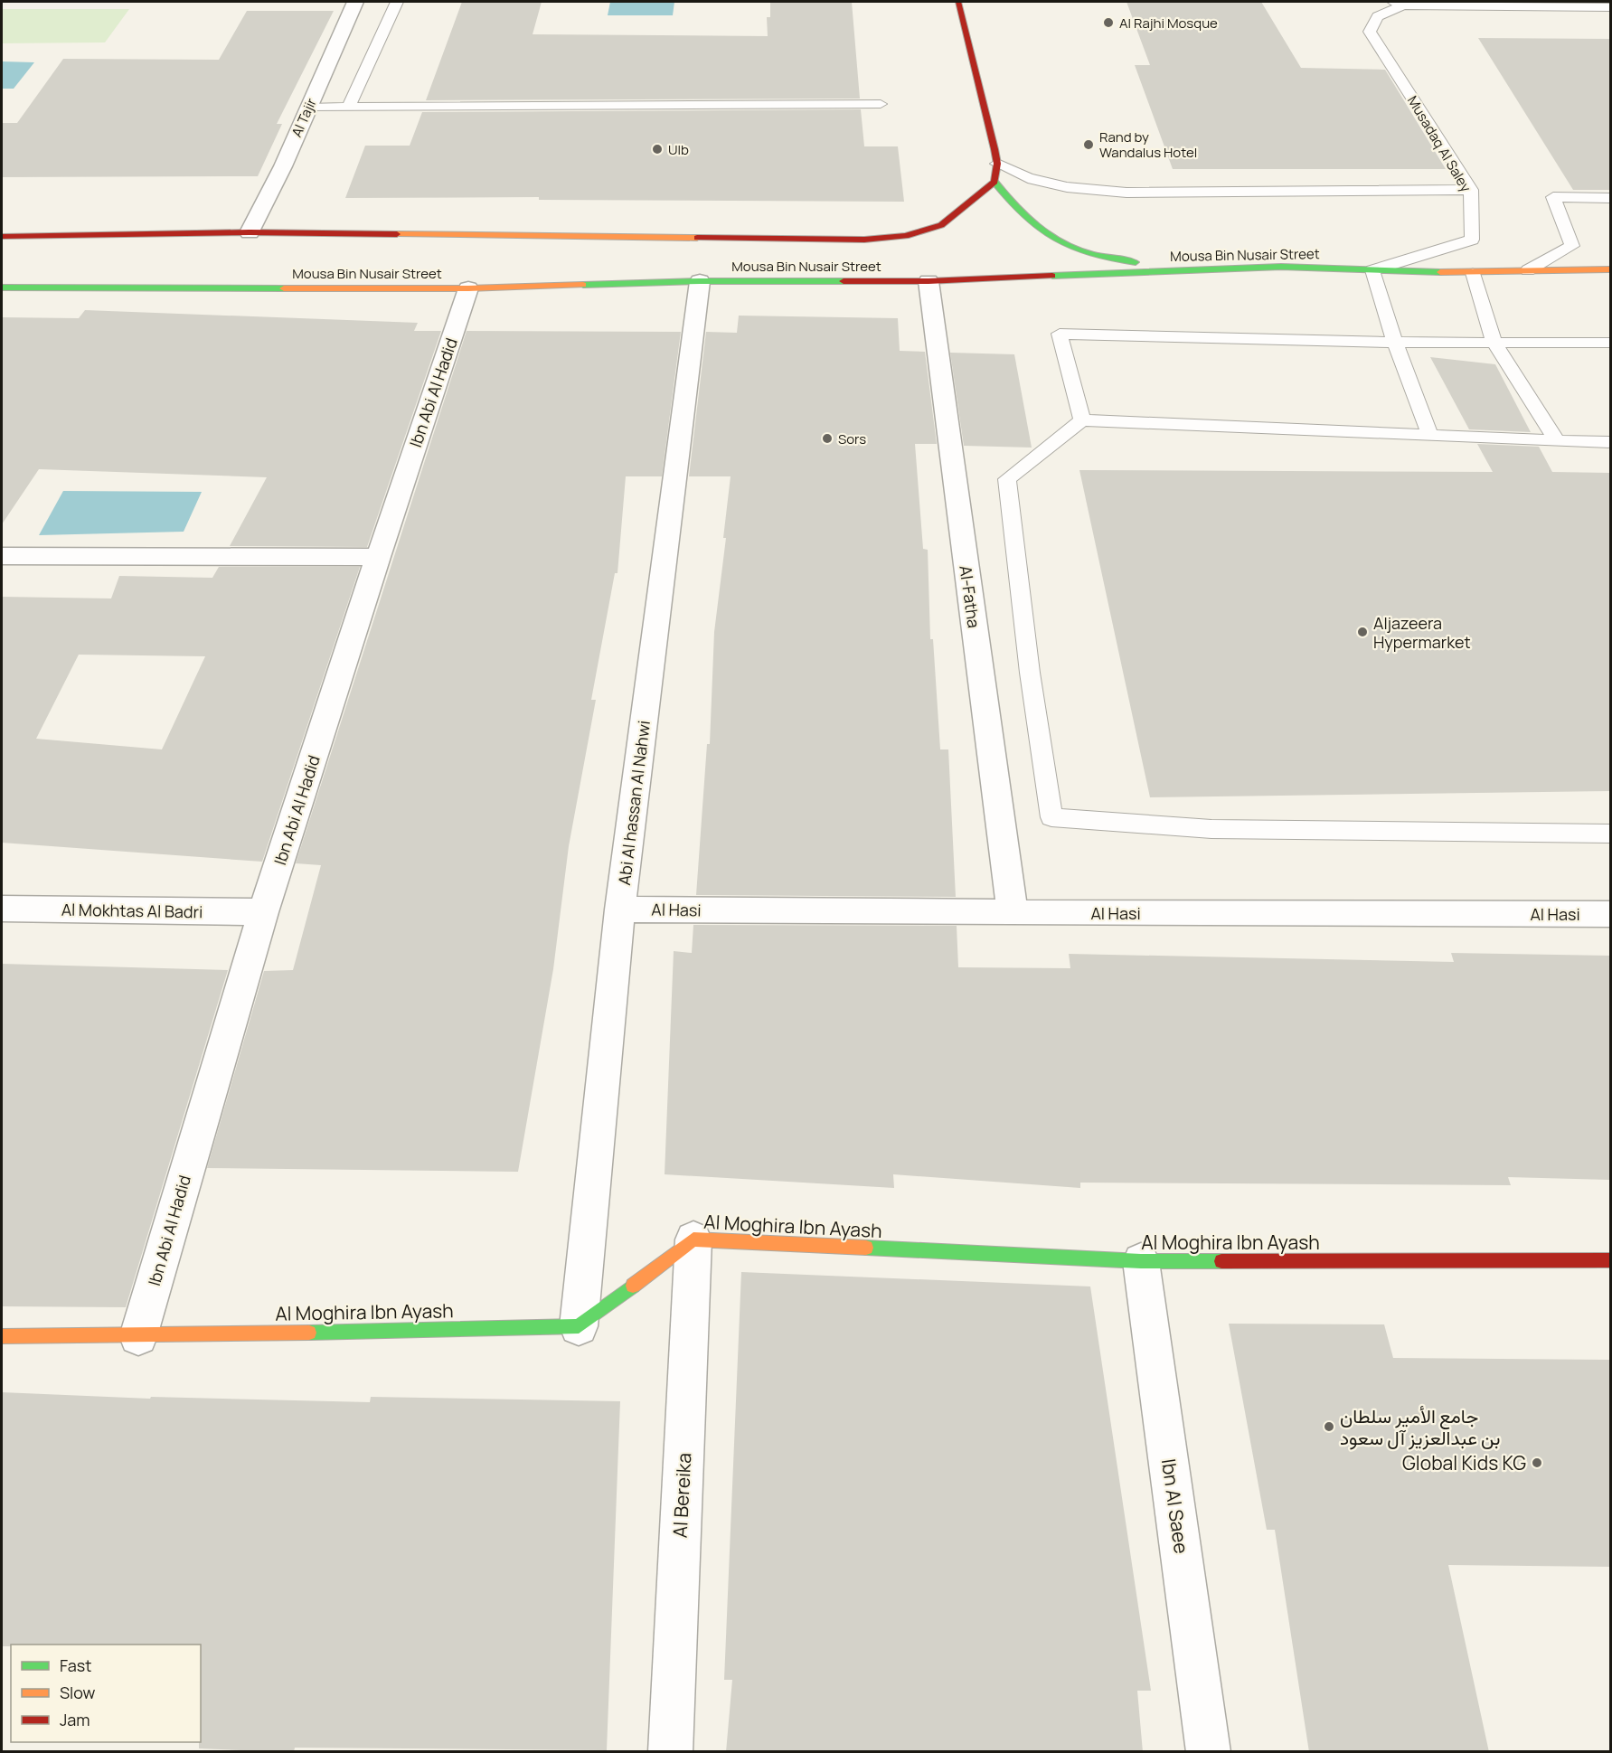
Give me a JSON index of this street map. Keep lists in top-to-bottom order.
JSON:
{
  "streets": {
    "street": [
      "Al Tajir",
      "Mousa Bin Nusair Street",
      "Ibn Abi Al Hadid",
      "Al-Fatha",
      "Abi Al hassan Al Nahwi",
      "Al Hasi",
      "Al Mokhtas Al Badri",
      "Al Moghira Ibn Ayash",
      "Al Bereika",
      "Ibn Al Saee"
    ],
    "lane": ["Musadaq Al Saley"]
  },
  "crossings": [
    ["Al Tajir", "Mousa Bin Nusair Street"],
    ["Musadaq Al Saley", "Mousa Bin Nusair Street"],
    ["Mousa Bin Nusair Street", "Ibn Abi Al Hadid"],
    ["Mousa Bin Nusair Street", "Al-Fatha"],
    ["Mousa Bin Nusair Street", "Abi Al hassan Al Nahwi"],
    ["Ibn Abi Al Hadid", "Al Mokhtas Al Badri"],
    ["Ibn Abi Al Hadid", "Al Moghira Ibn Ayash"],
    ["Al-Fatha", "Al Hasi"],
    ["Abi Al hassan Al Nahwi", "Al Hasi"],
    ["Abi Al hassan Al Nahwi", "Al Moghira Ibn Ayash"],
    ["Al Moghira Ibn Ayash", "Al Bereika"],
    ["Al Moghira Ibn Ayash", "Ibn Al Saee"]
  ],
  "places": [
    "Al Rajhi Mosque",
    "Rand by Wandalus Hotel",
    "Ulb",
    "Sors",
    "Aljazeera Hypermarket",
    "جامع الأمير سلطان بن عبدالعزيز آل سعود",
    "Global Kids KG"
  ],
  "legend": ["Fast", "Slow", "Jam"]
}
